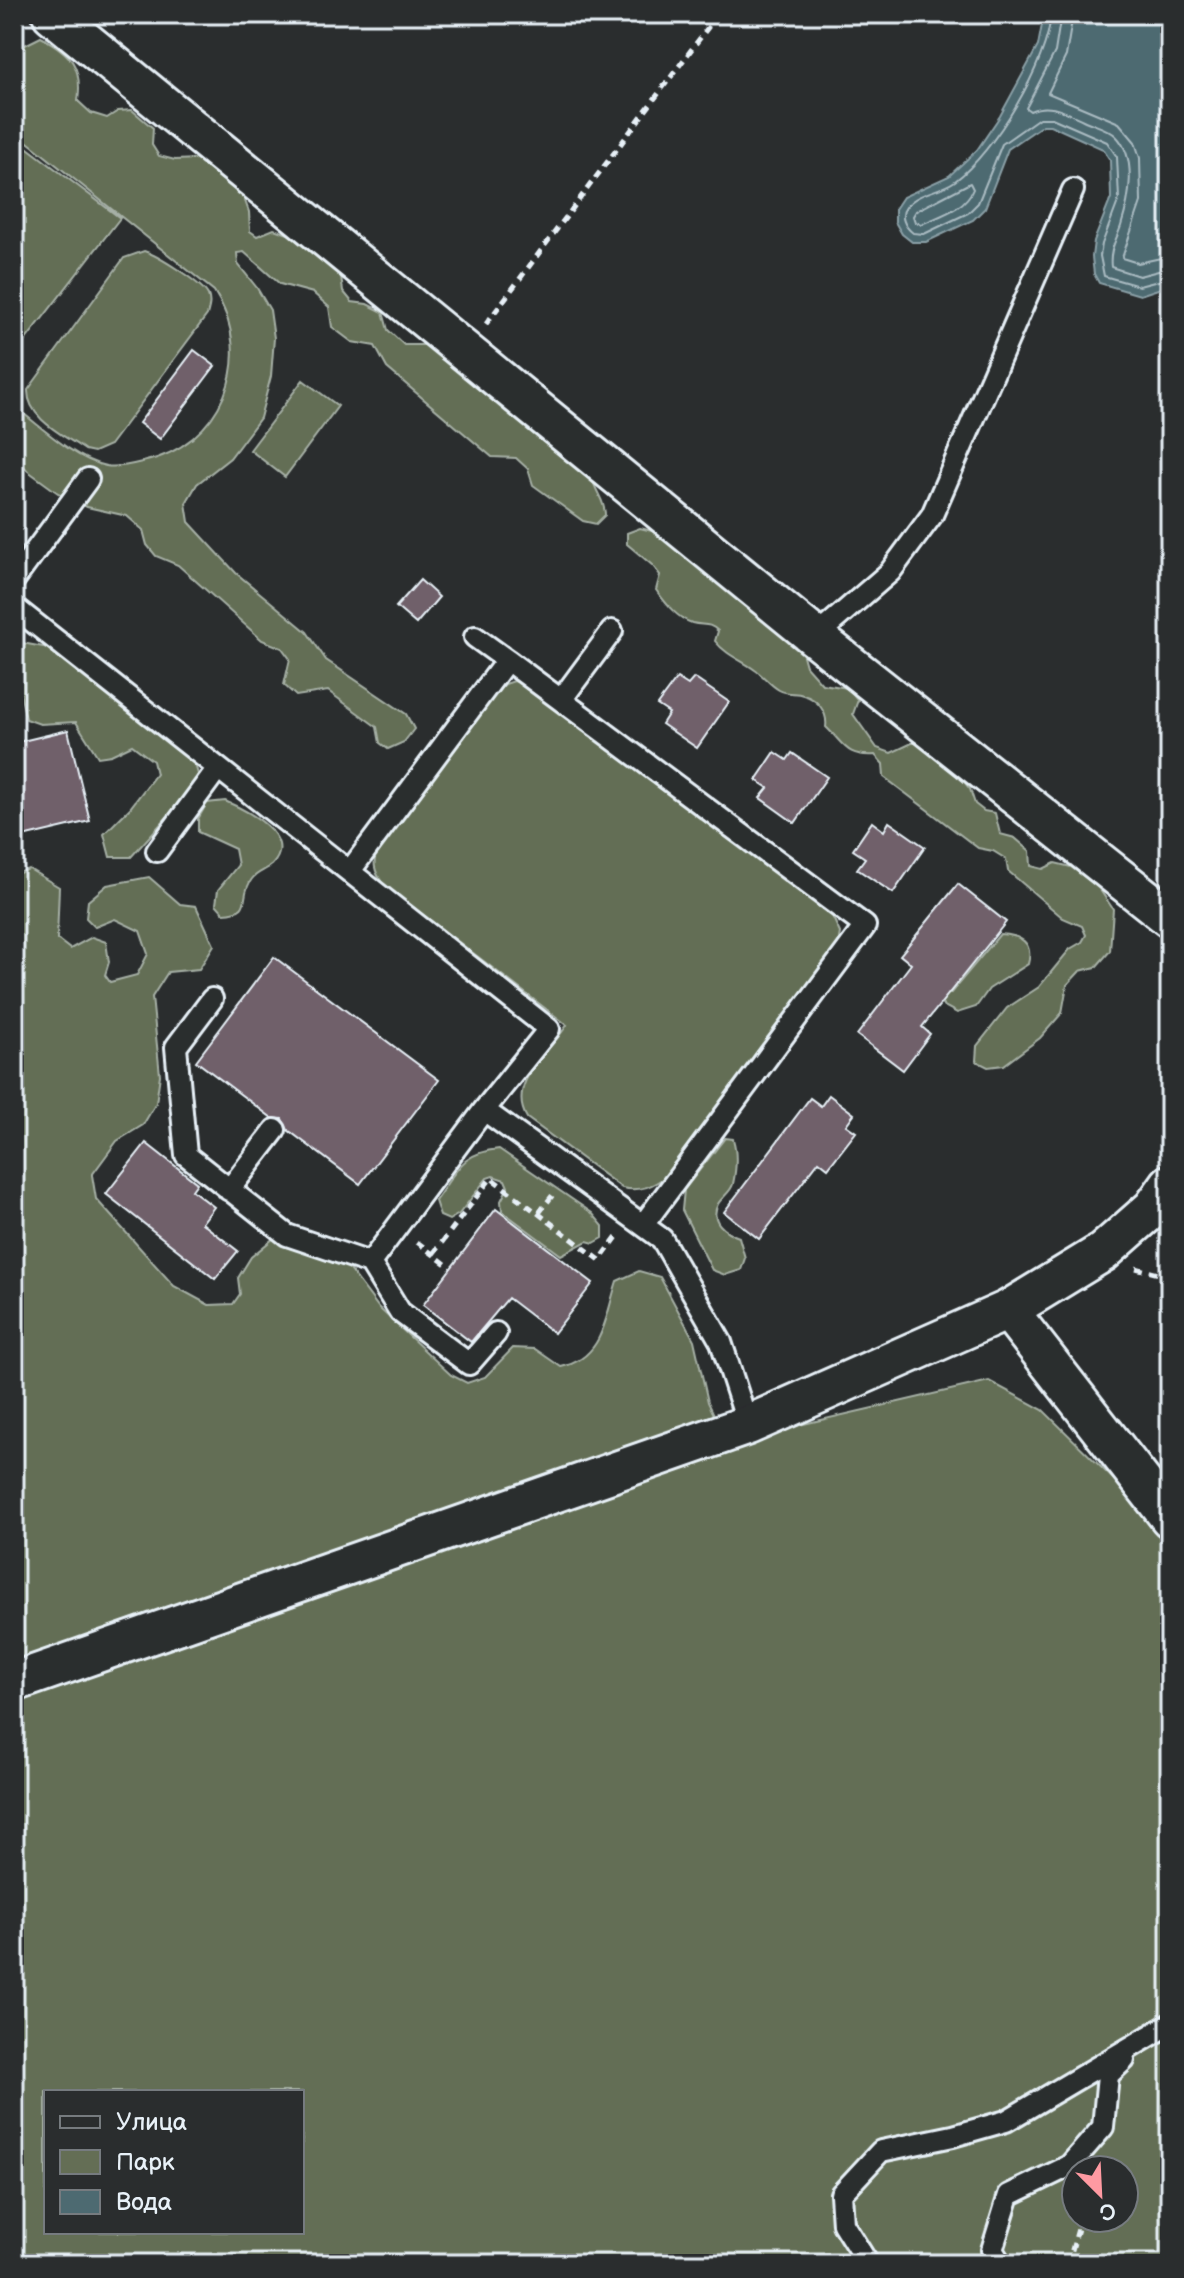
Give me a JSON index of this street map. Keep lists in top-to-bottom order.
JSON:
{
  "legend": ["Улица", "Парк", "Вода"],
  "north": "bottom right"
}
